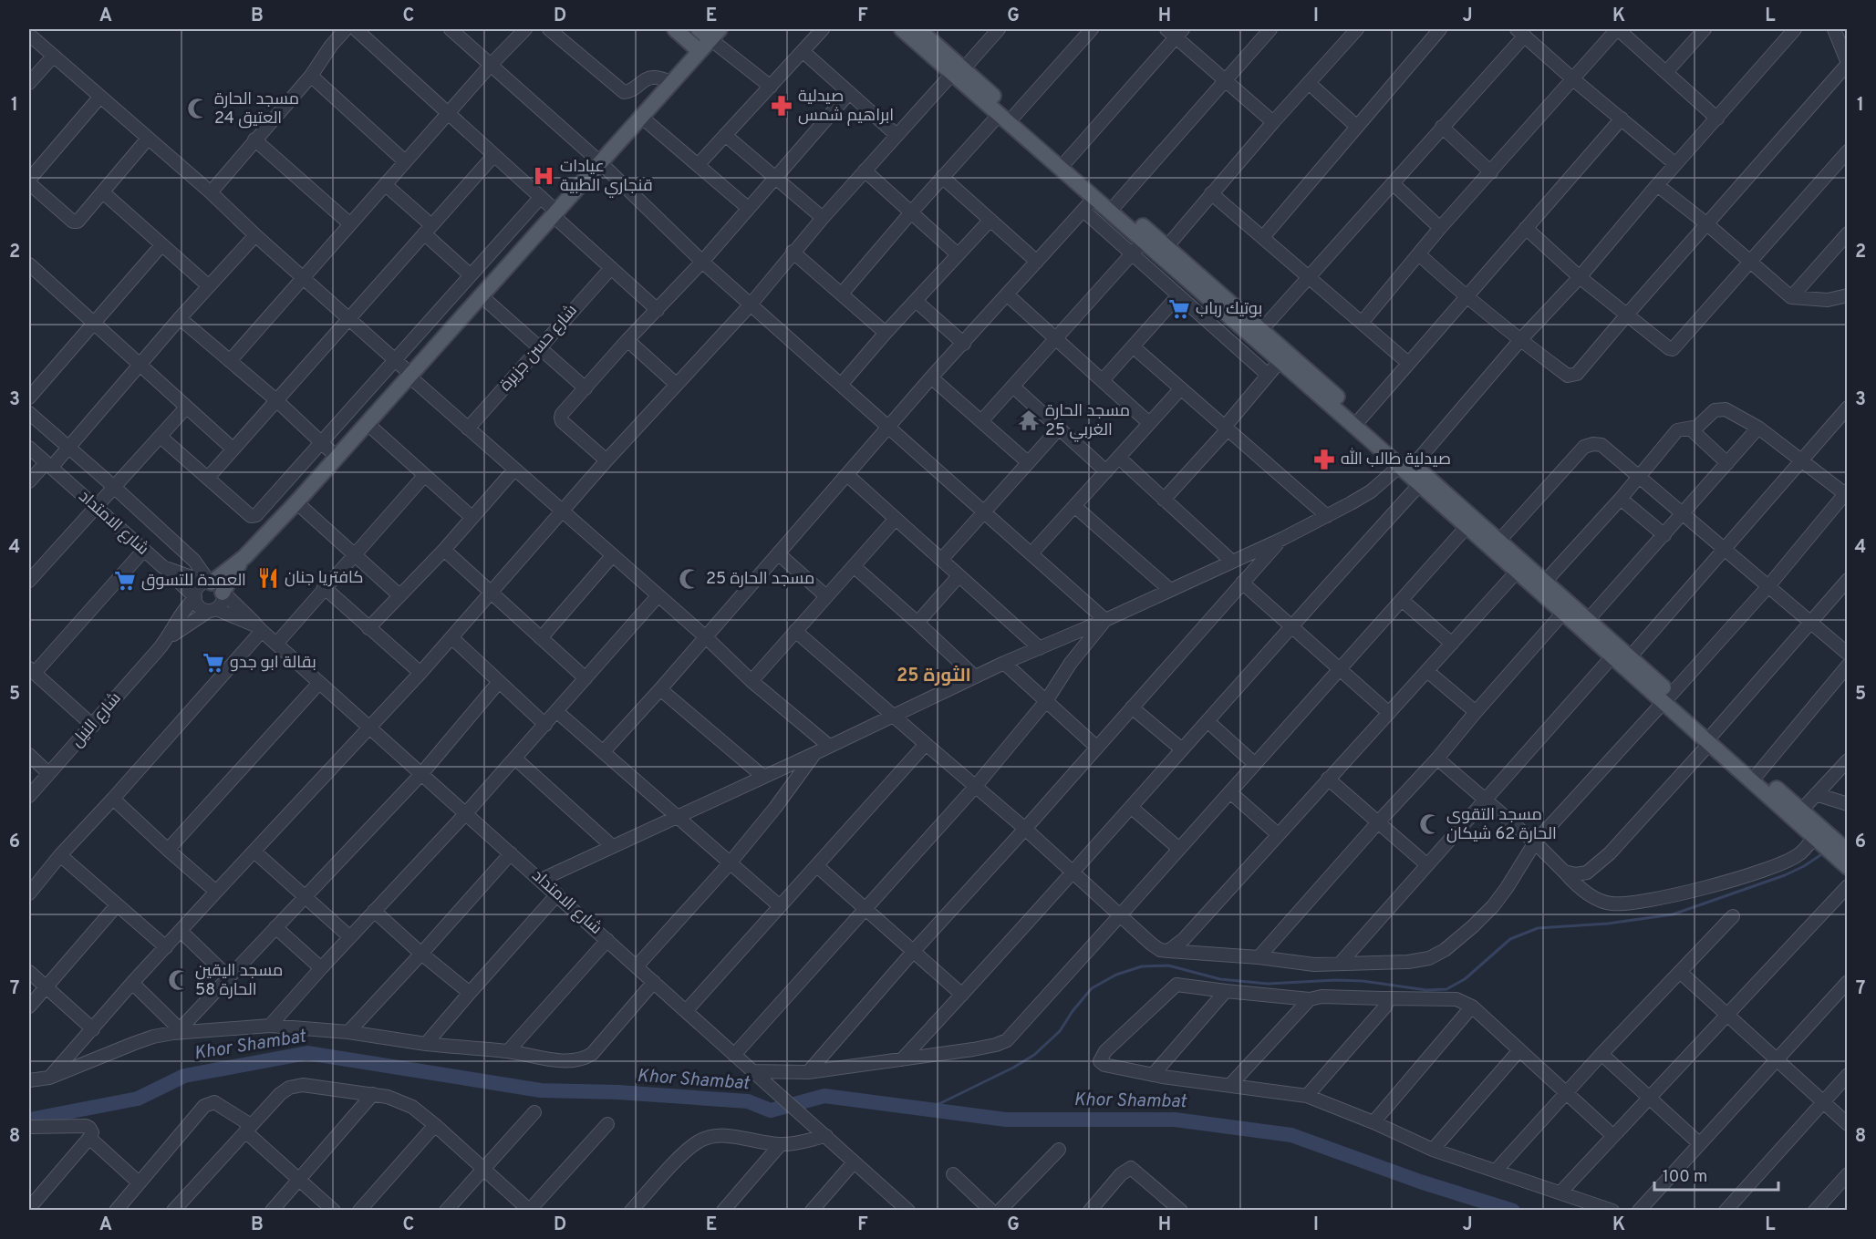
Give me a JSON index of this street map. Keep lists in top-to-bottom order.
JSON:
{
  "streets": {
    "street": ["شارع حسن جزيرة", "شارع الامتداد", "شارع النيل"]
  },
  "crossings": [
    ["شارع الامتداد", "شارع النيل"]
  ],
  "districts": ["الثورة 25"],
  "water": ["Khor Shambat"],
  "places": {
    "pharmacy": ["صيدلية ابراهيم شمس", "صيدلية طالب الله"],
    "mosque": [
      "مسجد الحارة 24 العتيق",
      "مسجد الحارة 25",
      "مسجد التقوى الحارة 62 شيكان",
      "مسجد اليقين الحارة 58"
    ],
    "hospital": ["عيادات قنجاري الطبية"],
    "supermarket": ["بوتيك رباب", "العمدة للتسوق", "بقالة ابو جدو"],
    "temple": ["مسجد الحارة 25 الغربي"],
    "restaurant": ["كافتريا جنان"]
  },
  "scale_bar": "100 m",
  "grid": {
    "columns": [
      "A",
      "B",
      "C",
      "D",
      "E",
      "F",
      "G",
      "H",
      "I",
      "J",
      "K",
      "L"
    ],
    "rows": [
      "1",
      "2",
      "3",
      "4",
      "5",
      "6",
      "7",
      "8"
    ]
  }
}
